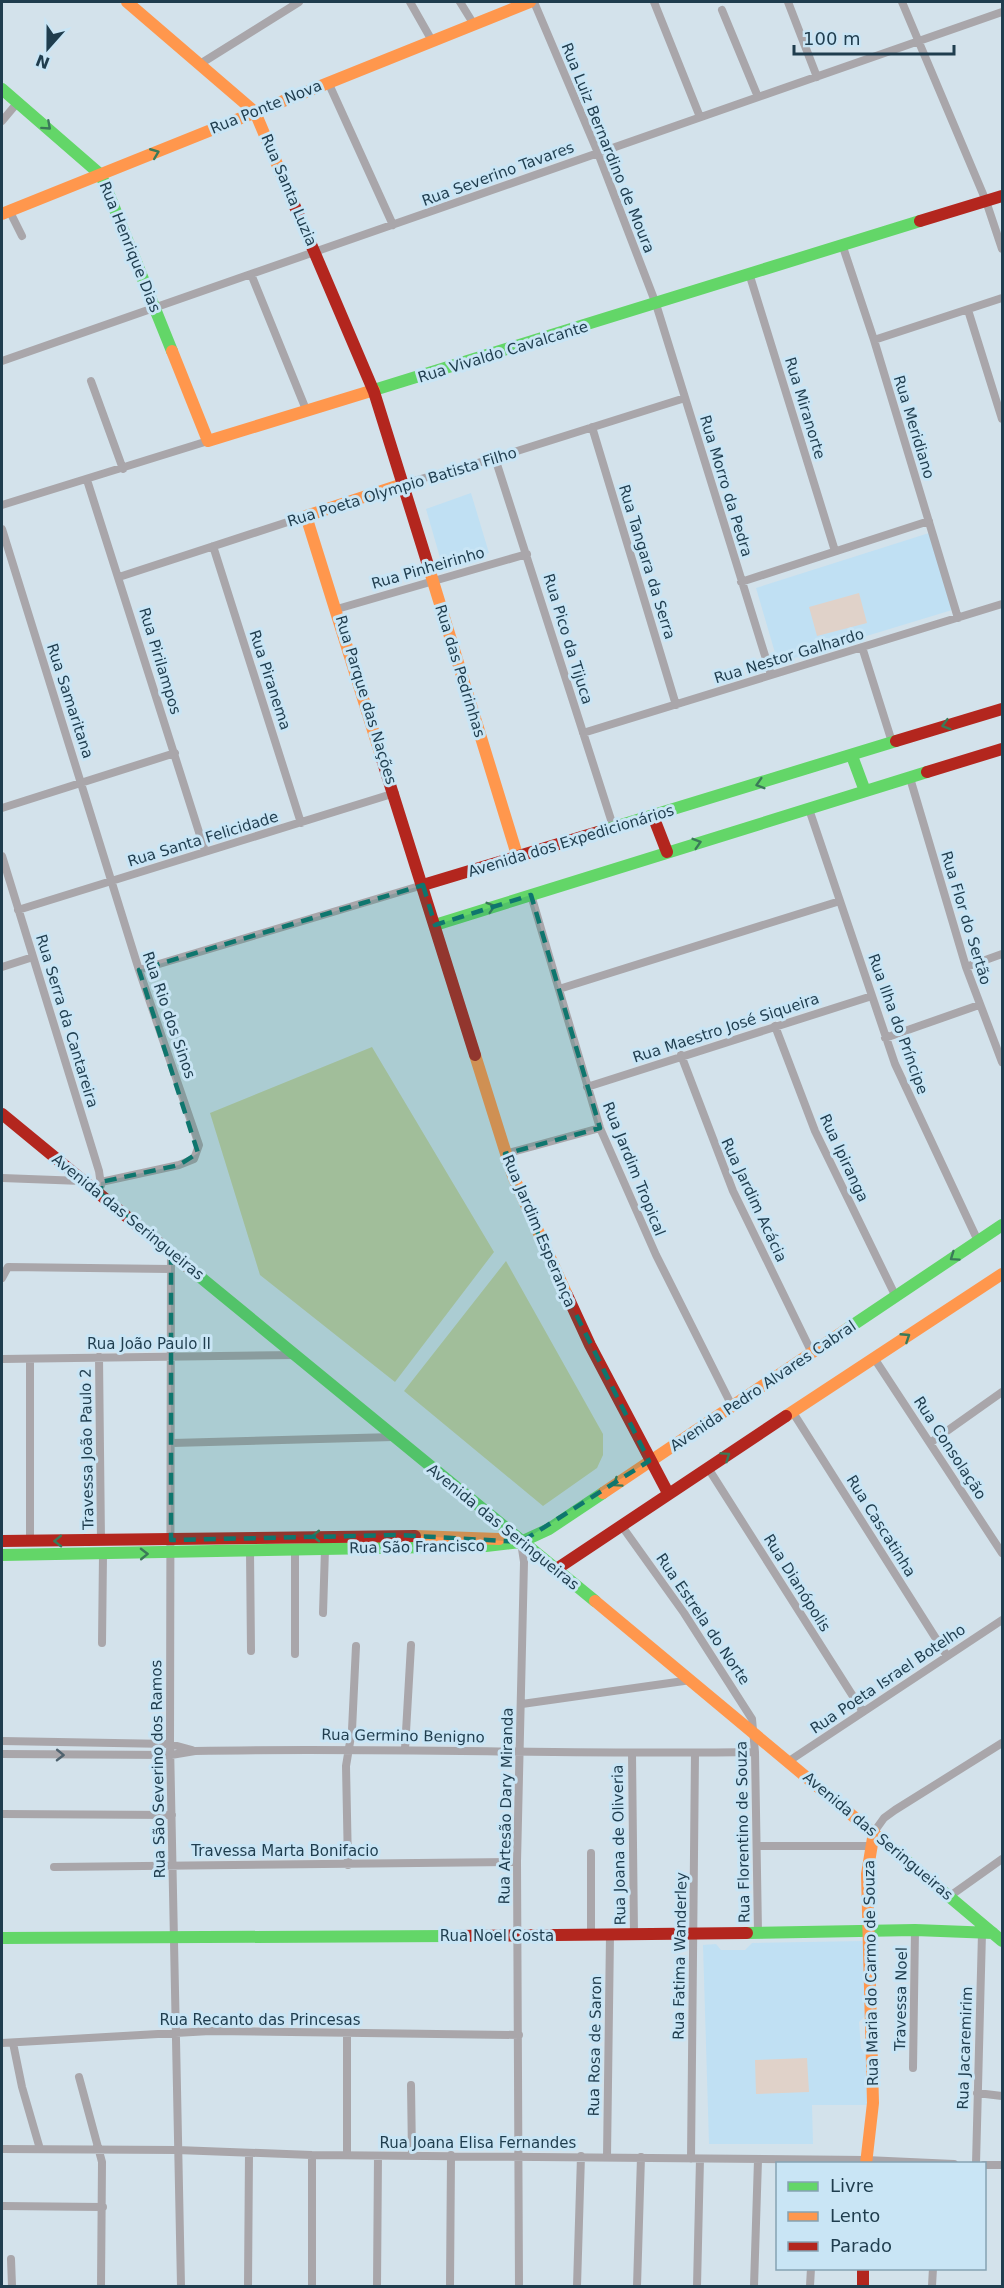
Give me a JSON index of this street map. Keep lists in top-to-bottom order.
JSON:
{
  "streets": {
    "street": [
      "Rua Ponte Nova",
      "Rua Luiz Bernardino de Moura",
      "Rua Severino Tavares",
      "Rua Santa Luzia",
      "Rua Henrique Dias",
      "Rua Vivaldo Cavalcante",
      "Rua Miranorte",
      "Rua Meridiano",
      "Rua Morro da Pedra",
      "Rua Poeta Olympio Batista Filho",
      "Rua Tangara da Serra",
      "Rua Pinheirinho",
      "Rua Pico da Tijuca",
      "Rua Nestor Galhardo",
      "Rua Pirilampos",
      "Rua das Pedrinhas",
      "Rua Piranema",
      "Rua Parque das Nações",
      "Rua Samaritana",
      "Rua Santa Felicidade",
      "Avenida dos Expedicionários",
      "Rua Flor do Sertão",
      "Rua Rio dos Sinos",
      "Rua Serra da Cantareira",
      "Rua Ilha do Príncipe",
      "Rua Maestro José Siqueira",
      "Rua Ipiranga",
      "Rua Jardim Tropical",
      "Rua Jardim Acácia",
      "Avenida das Seringueiras",
      "Rua Jardim Esperança",
      "Rua João Paulo II",
      "Avenida Pedro Alvares Cabral",
      "Rua Consolação",
      "Travessa João Paulo 2",
      "Rua Cascatinha",
      "Rua São Francisco",
      "Rua Dianópolis",
      "Rua Estrela do Norte",
      "Rua Poeta Israel Botelho",
      "Rua Germino Benigno",
      "Rua São Severino dos Ramos",
      "Rua Artesão Dary Miranda",
      "Rua Florentino de Souza",
      "Rua Joana de Oliveria",
      "Travessa Marta Bonifacio",
      "Rua Noel Costa",
      "Rua Fatima Wanderley",
      "Rua Maria do Carmo de Souza",
      "Travessa Noel",
      "Rua Recanto das Princesas",
      "Rua Rosa de Saron",
      "Rua Jacaremirim",
      "Rua Joana Elisa Fernandes"
    ]
  },
  "crossings": [
    ["Rua Ponte Nova", "Rua Luiz Bernardino de Moura"],
    ["Rua Ponte Nova", "Rua Santa Luzia"],
    ["Rua Ponte Nova", "Rua Henrique Dias"],
    ["Rua Luiz Bernardino de Moura", "Rua Severino Tavares"],
    ["Rua Luiz Bernardino de Moura", "Rua Vivaldo Cavalcante"],
    ["Rua Luiz Bernardino de Moura", "Rua Morro da Pedra"],
    ["Rua Severino Tavares", "Rua Santa Luzia"],
    ["Rua Severino Tavares", "Rua Henrique Dias"],
    ["Rua Santa Luzia", "Rua Vivaldo Cavalcante"],
    ["Rua Santa Luzia", "Rua Poeta Olympio Batista Filho"],
    ["Rua Santa Luzia", "Rua das Pedrinhas"],
    ["Rua Henrique Dias", "Rua Vivaldo Cavalcante"],
    ["Rua Vivaldo Cavalcante", "Rua Miranorte"],
    ["Rua Vivaldo Cavalcante", "Rua Meridiano"],
    ["Rua Vivaldo Cavalcante", "Rua Morro da Pedra"],
    ["Rua Vivaldo Cavalcante", "Rua Pirilampos"],
    ["Rua Meridiano", "Rua Nestor Galhardo"],
    ["Rua Morro da Pedra", "Rua Poeta Olympio Batista Filho"],
    ["Rua Morro da Pedra", "Rua Nestor Galhardo"],
    ["Rua Poeta Olympio Batista Filho", "Rua Tangara da Serra"],
    ["Rua Poeta Olympio Batista Filho", "Rua Pico da Tijuca"],
    ["Rua Poeta Olympio Batista Filho", "Rua Pirilampos"],
    ["Rua Poeta Olympio Batista Filho", "Rua das Pedrinhas"],
    ["Rua Poeta Olympio Batista Filho", "Rua Piranema"],
    ["Rua Poeta Olympio Batista Filho", "Rua Parque das Nações"],
    ["Rua Tangara da Serra", "Rua Nestor Galhardo"],
    ["Rua Pinheirinho", "Rua Pico da Tijuca"],
    ["Rua Pinheirinho", "Rua das Pedrinhas"],
    ["Rua Pinheirinho", "Rua Parque das Nações"],
    ["Rua Pico da Tijuca", "Rua Nestor Galhardo"],
    ["Rua Pico da Tijuca", "Avenida dos Expedicionários"],
    ["Rua Pirilampos", "Rua Santa Felicidade"],
    ["Rua das Pedrinhas", "Avenida dos Expedicionários"],
    ["Rua Piranema", "Rua Santa Felicidade"],
    ["Rua Parque das Nações", "Rua Santa Felicidade"],
    ["Rua Parque das Nações", "Avenida dos Expedicionários"],
    ["Rua Parque das Nações", "Rua Jardim Esperança"],
    ["Rua Samaritana", "Rua Santa Felicidade"],
    ["Rua Samaritana", "Rua Rio dos Sinos"],
    ["Rua Santa Felicidade", "Rua Rio dos Sinos"],
    ["Rua Santa Felicidade", "Rua Serra da Cantareira"],
    ["Avenida dos Expedicionários", "Rua Rio dos Sinos"],
    ["Avenida dos Expedicionários", "Rua Jardim Esperança"],
    ["Rua Rio dos Sinos", "Rua Serra da Cantareira"],
    ["Rua Rio dos Sinos", "Avenida das Seringueiras"],
    ["Rua Serra da Cantareira", "Avenida das Seringueiras"],
    ["Rua Ilha do Príncipe", "Rua Maestro José Siqueira"],
    ["Rua Ilha do Príncipe", "Avenida Pedro Alvares Cabral"],
    ["Rua Maestro José Siqueira", "Rua Ipiranga"],
    ["Rua Maestro José Siqueira", "Rua Jardim Tropical"],
    ["Rua Maestro José Siqueira", "Rua Jardim Acácia"],
    ["Rua Ipiranga", "Avenida Pedro Alvares Cabral"],
    ["Rua Jardim Tropical", "Avenida Pedro Alvares Cabral"],
    ["Rua Jardim Acácia", "Avenida Pedro Alvares Cabral"],
    ["Avenida das Seringueiras", "Rua João Paulo II"],
    ["Avenida das Seringueiras", "Avenida Pedro Alvares Cabral"],
    ["Avenida das Seringueiras", "Rua São Francisco"],
    ["Avenida das Seringueiras", "Rua Estrela do Norte"],
    ["Avenida das Seringueiras", "Rua Poeta Israel Botelho"],
    ["Avenida das Seringueiras", "Rua São Severino dos Ramos"],
    ["Avenida das Seringueiras", "Rua Artesão Dary Miranda"],
    ["Avenida das Seringueiras", "Rua Florentino de Souza"],
    ["Avenida das Seringueiras", "Rua Noel Costa"],
    ["Avenida das Seringueiras", "Rua Maria do Carmo de Souza"],
    ["Avenida das Seringueiras", "Rua Jacaremirim"],
    ["Rua Jardim Esperança", "Avenida Pedro Alvares Cabral"],
    ["Rua João Paulo II", "Travessa João Paulo 2"],
    ["Rua João Paulo II", "Rua São Severino dos Ramos"],
    ["Avenida Pedro Alvares Cabral", "Rua São Francisco"],
    ["Avenida Pedro Alvares Cabral", "Rua Artesão Dary Miranda"],
    ["Travessa João Paulo 2", "Rua São Francisco"],
    ["Rua Cascatinha", "Rua Poeta Israel Botelho"],
    ["Rua São Francisco", "Rua São Severino dos Ramos"],
    ["Rua São Francisco", "Rua Artesão Dary Miranda"],
    ["Rua Dianópolis", "Rua Poeta Israel Botelho"],
    ["Rua Estrela do Norte", "Rua Florentino de Souza"],
    ["Rua Germino Benigno", "Rua São Severino dos Ramos"],
    ["Rua Germino Benigno", "Rua Artesão Dary Miranda"],
    ["Rua Germino Benigno", "Rua Florentino de Souza"],
    ["Rua Germino Benigno", "Rua Joana de Oliveria"],
    ["Rua Germino Benigno", "Rua Fatima Wanderley"],
    ["Rua São Severino dos Ramos", "Travessa Marta Bonifacio"],
    ["Rua São Severino dos Ramos", "Rua Noel Costa"],
    ["Rua São Severino dos Ramos", "Rua Recanto das Princesas"],
    ["Rua São Severino dos Ramos", "Rua Joana Elisa Fernandes"],
    ["Rua Artesão Dary Miranda", "Travessa Marta Bonifacio"],
    ["Rua Artesão Dary Miranda", "Rua Noel Costa"],
    ["Rua Artesão Dary Miranda", "Rua Recanto das Princesas"],
    ["Rua Artesão Dary Miranda", "Rua Joana Elisa Fernandes"],
    ["Rua Florentino de Souza", "Rua Noel Costa"],
    ["Rua Joana de Oliveria", "Rua Noel Costa"],
    ["Rua Noel Costa", "Rua Fatima Wanderley"],
    ["Rua Noel Costa", "Rua Maria do Carmo de Souza"],
    ["Rua Noel Costa", "Travessa Noel"],
    ["Rua Noel Costa", "Rua Rosa de Saron"],
    ["Rua Noel Costa", "Rua Jacaremirim"],
    ["Rua Fatima Wanderley", "Rua Joana Elisa Fernandes"],
    ["Rua Maria do Carmo de Souza", "Rua Joana Elisa Fernandes"],
    ["Rua Rosa de Saron", "Rua Joana Elisa Fernandes"]
  ],
  "legend": ["Livre", "Lento", "Parado"],
  "scale_bar": "100 m",
  "north": "bottom"
}
